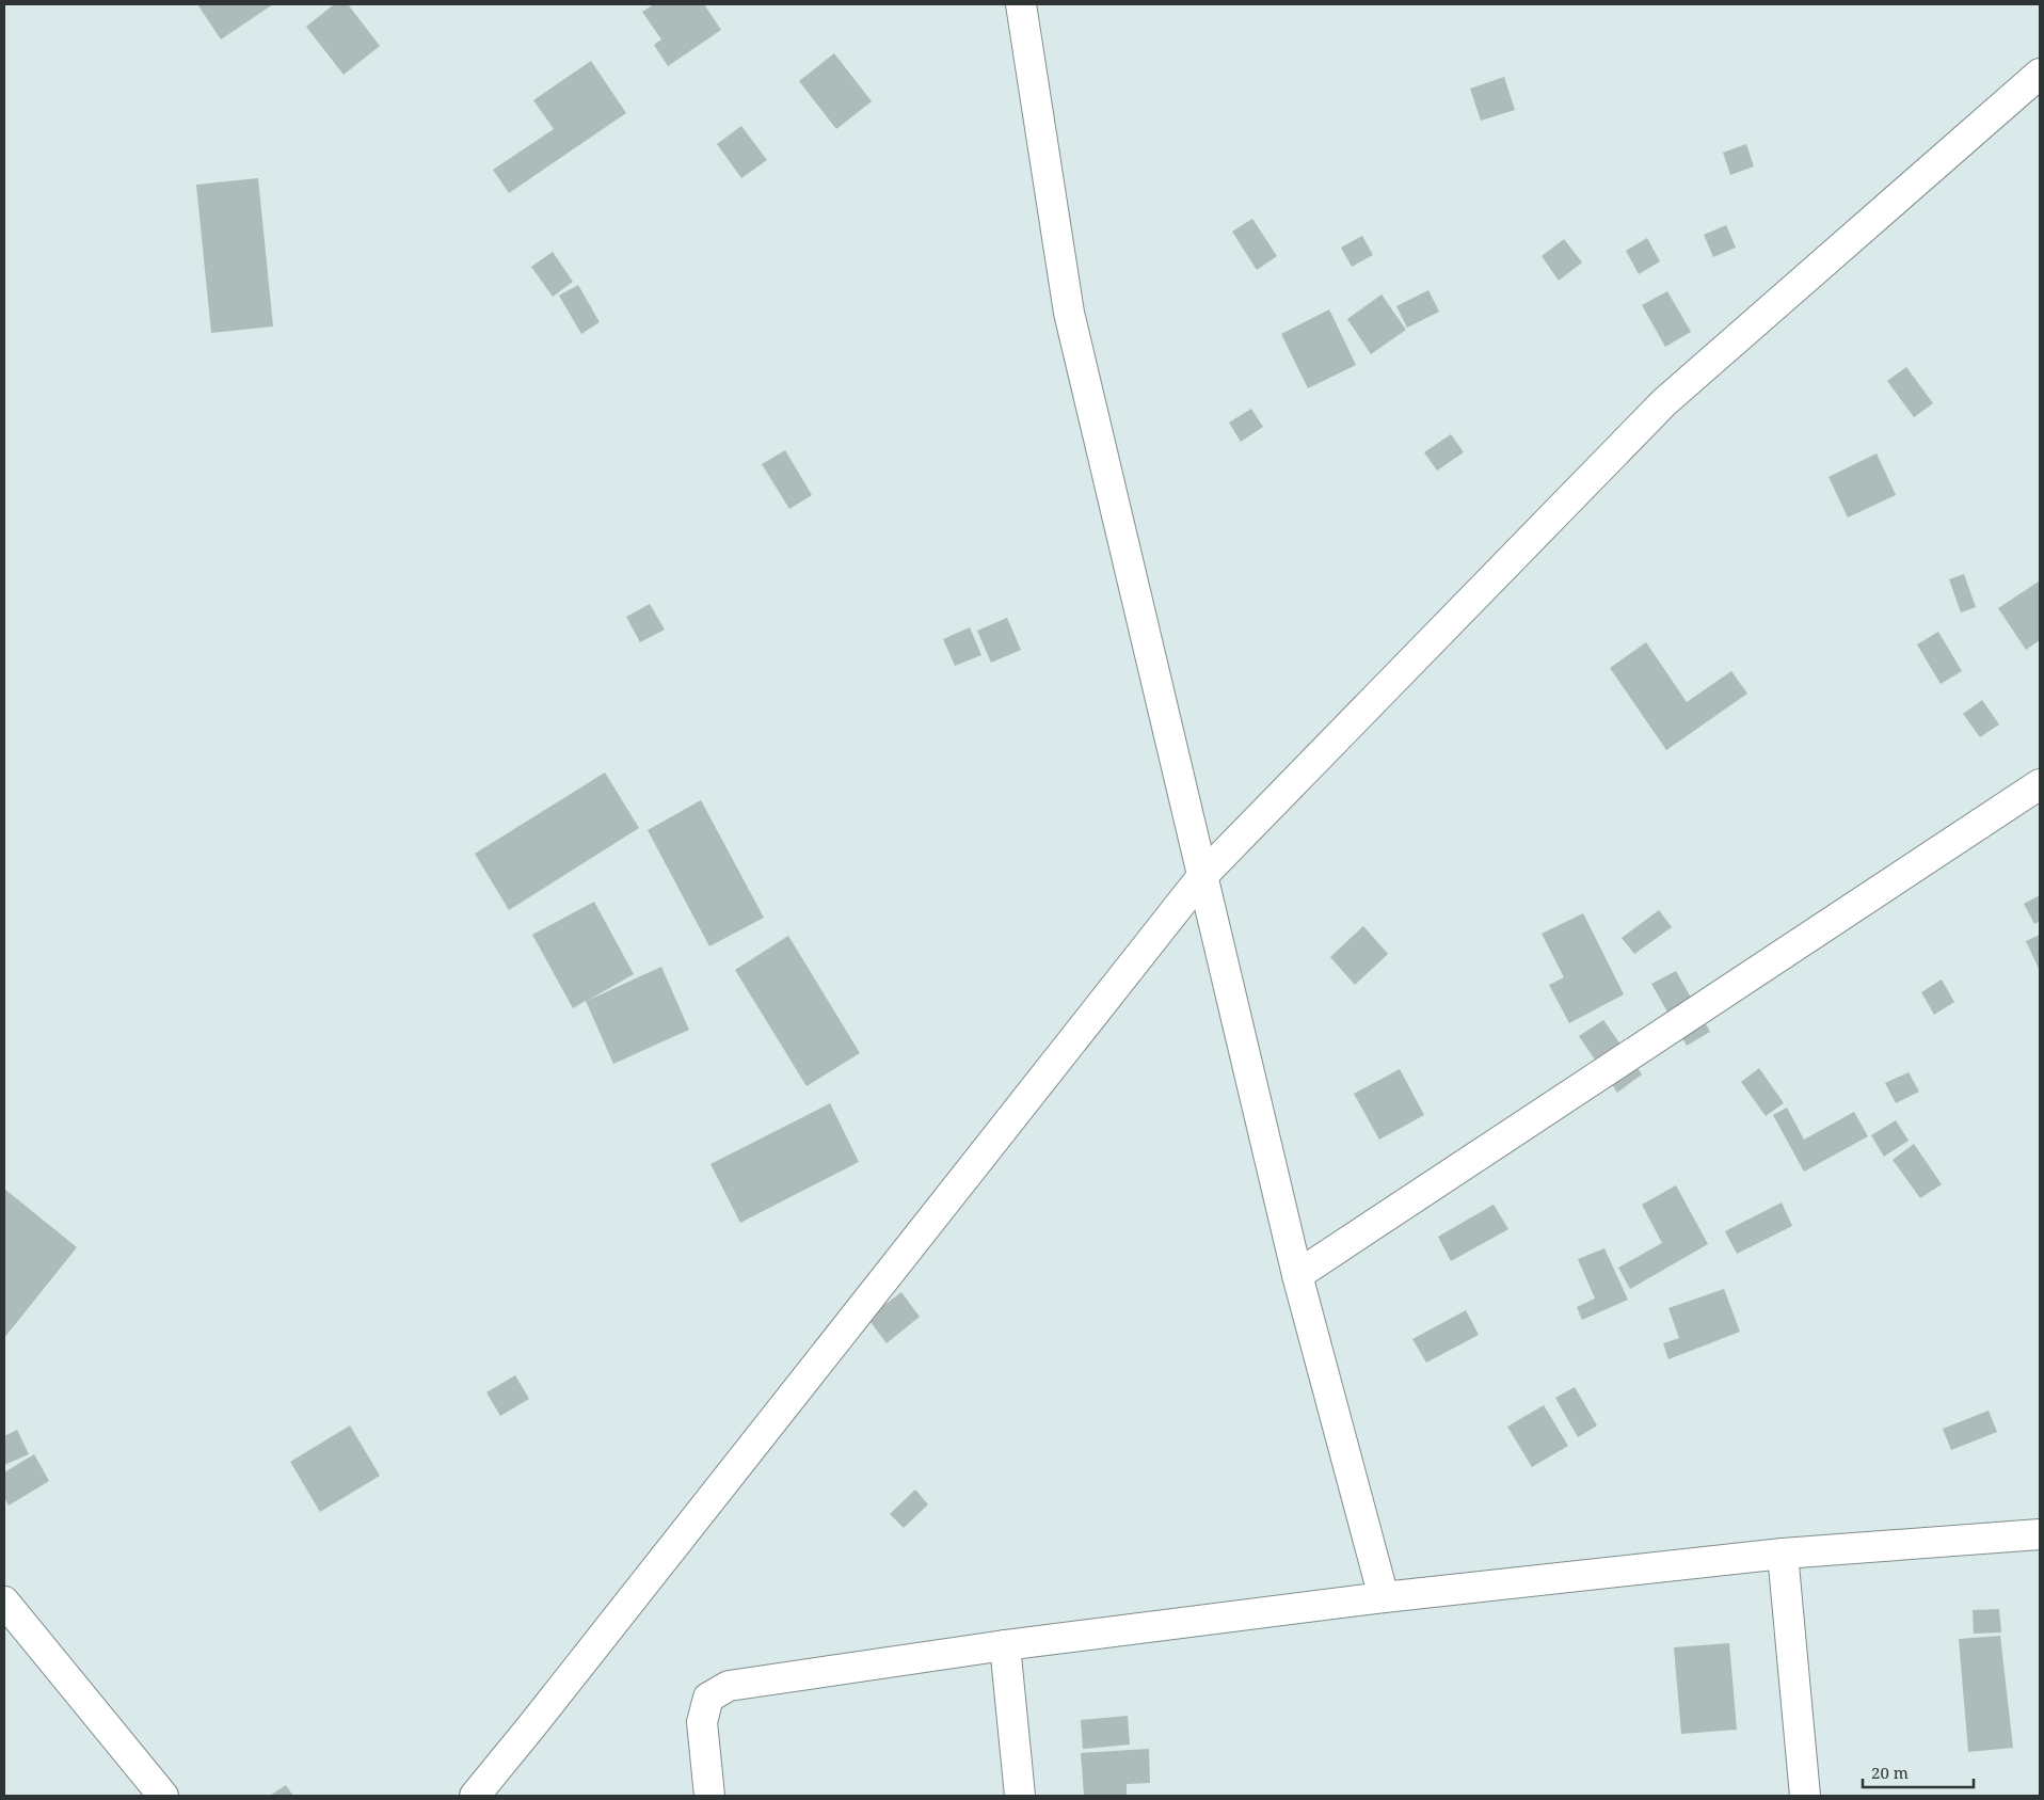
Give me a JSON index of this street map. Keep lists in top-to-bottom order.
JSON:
{
  "scale_bar": "20 m"
}
